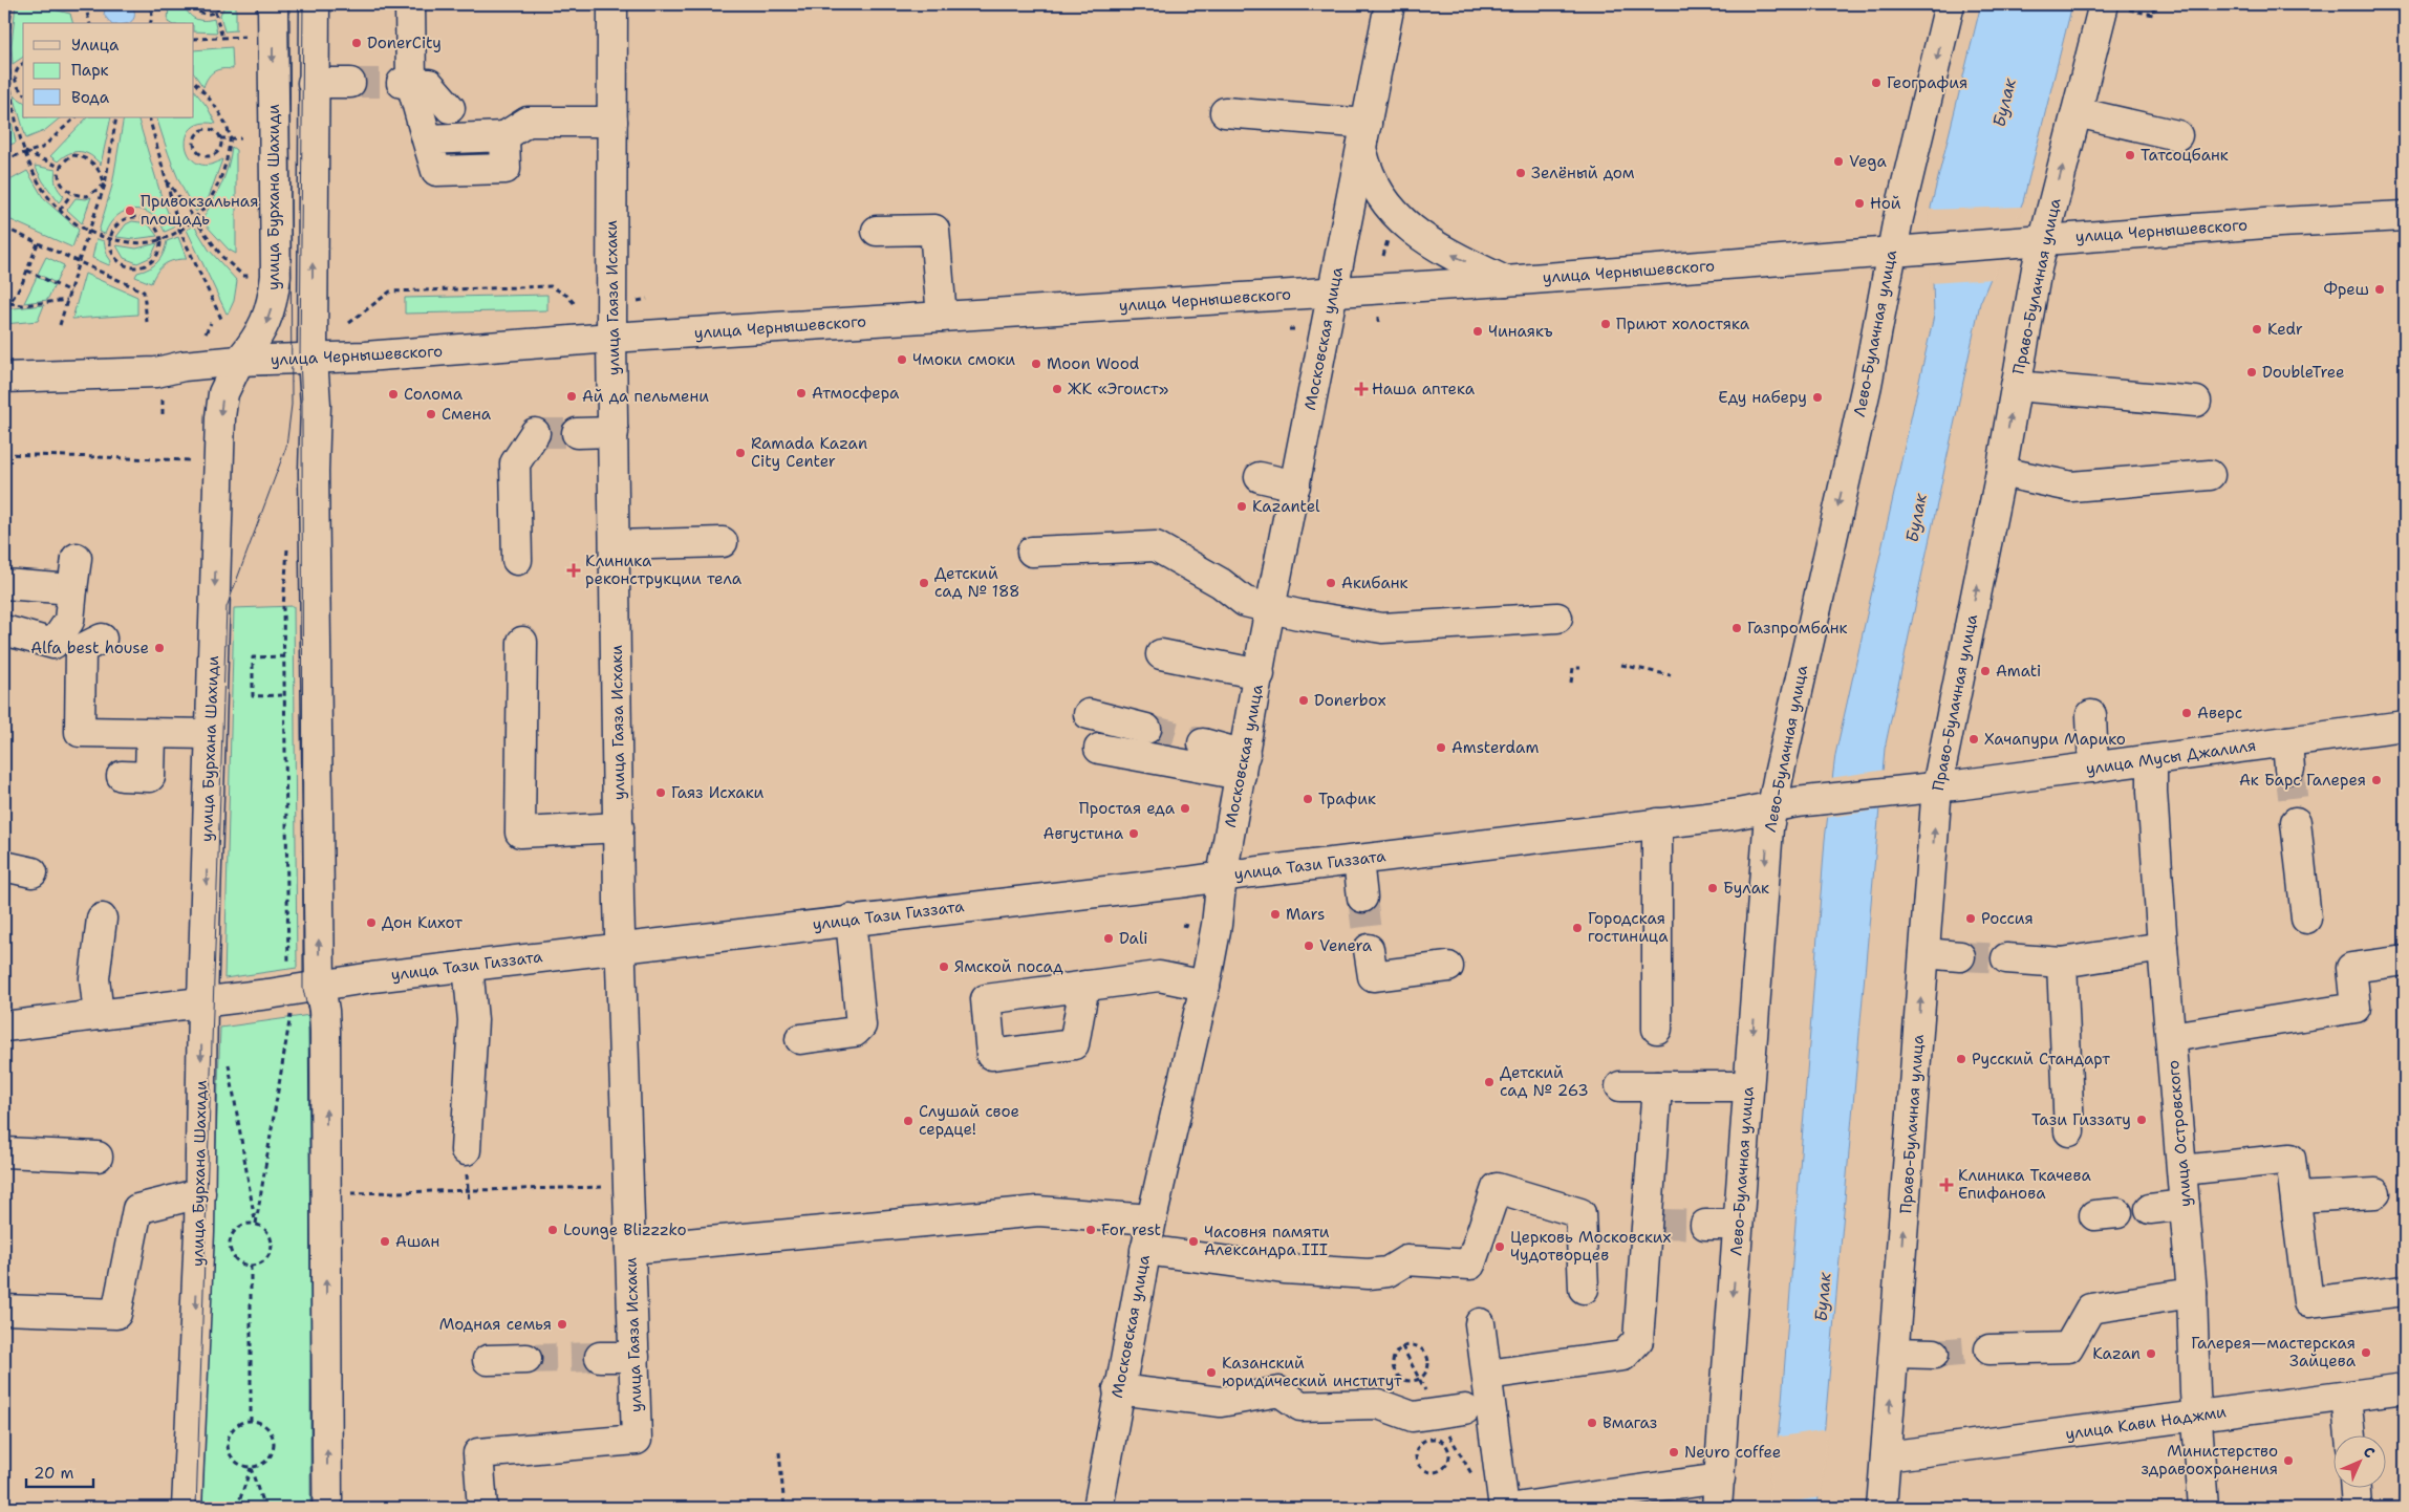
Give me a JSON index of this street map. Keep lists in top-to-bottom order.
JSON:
{
  "streets": {
    "street": [
      "улица Бурхана Шахиди",
      "улица Чернышевского",
      "Право-Булачная улица",
      "улица Гаяза Исхаки",
      "Лево-Булачная улица",
      "Московская улица",
      "улица Мусы Джалиля",
      "улица Тази Гиззата",
      "улица Островского",
      "улица Кави Наджми"
    ]
  },
  "crossings": [
    ["улица Бурхана Шахиди", "улица Чернышевского"],
    ["улица Бурхана Шахиди", "улица Тази Гиззата"],
    ["улица Чернышевского", "Право-Булачная улица"],
    ["улица Чернышевского", "улица Гаяза Исхаки"],
    ["улица Чернышевского", "Лево-Булачная улица"],
    ["улица Чернышевского", "Московская улица"],
    ["Право-Булачная улица", "улица Мусы Джалиля"],
    ["Право-Булачная улица", "улица Кави Наджми"],
    ["улица Гаяза Исхаки", "улица Тази Гиззата"],
    ["Лево-Булачная улица", "улица Мусы Джалиля"],
    ["Лево-Булачная улица", "улица Тази Гиззата"],
    ["Московская улица", "улица Тази Гиззата"],
    ["улица Мусы Джалиля", "улица Тази Гиззата"],
    ["улица Мусы Джалиля", "улица Островского"],
    ["улица Островского", "улица Кави Наджми"]
  ],
  "one_way": ["Право-Булачная улица", "Лево-Булачная улица"],
  "water": ["Булак"],
  "places": {
    "other": [
      "DonerCity",
      "География",
      "Татсоцбанк",
      "Vega",
      "Зелёный дом",
      "Ной",
      "Привокзальная площадь",
      "Фреш",
      "Приют холостяка",
      "Kedr",
      "Чинаякъ",
      "Чмоки смоки",
      "Moon Wood",
      "DoubleTree",
      "ЖК «Эгоист»",
      "Атмосфера",
      "Солома",
      "Ай да пельмени",
      "Еду наберу",
      "Смена",
      "Ramada Kazan City Center",
      "Kazantel",
      "Детский сад № 188",
      "Акибанк",
      "Газпромбанк",
      "Alfa best house",
      "Amati",
      "Donerbox",
      "Аверс",
      "Хачапури Марико",
      "Amsterdam",
      "Ак Барс Галерея",
      "Гаяз Исхаки",
      "Трафик",
      "Простая еда",
      "Августина",
      "Булак",
      "Mars",
      "Россия",
      "Дон Кихот",
      "Городская гостиница",
      "Dali",
      "Venera",
      "Ямской посад",
      "Русский Стандарт",
      "Детский сад № 263",
      "Тази Гиззату",
      "Слушай свое сердце!",
      "Lounge Blizzzko",
      "For rest",
      "Ашан",
      "Часовня памяти Александра III",
      "Церковь Московских Чудотворцев",
      "Модная семья",
      "Галерея—мастерская Зайцева",
      "Kazan",
      "Казанский юридический институт",
      "Вмагаз",
      "Neuro coffee",
      "Министерство здравоохранения"
    ],
    "health": ["Наша аптека", "Клиника реконструкции тела", "Клиника Ткачева Епифанова"]
  },
  "legend": ["Улица", "Парк", "Вода"],
  "scale_bar": "20 m",
  "north": "top right"
}
